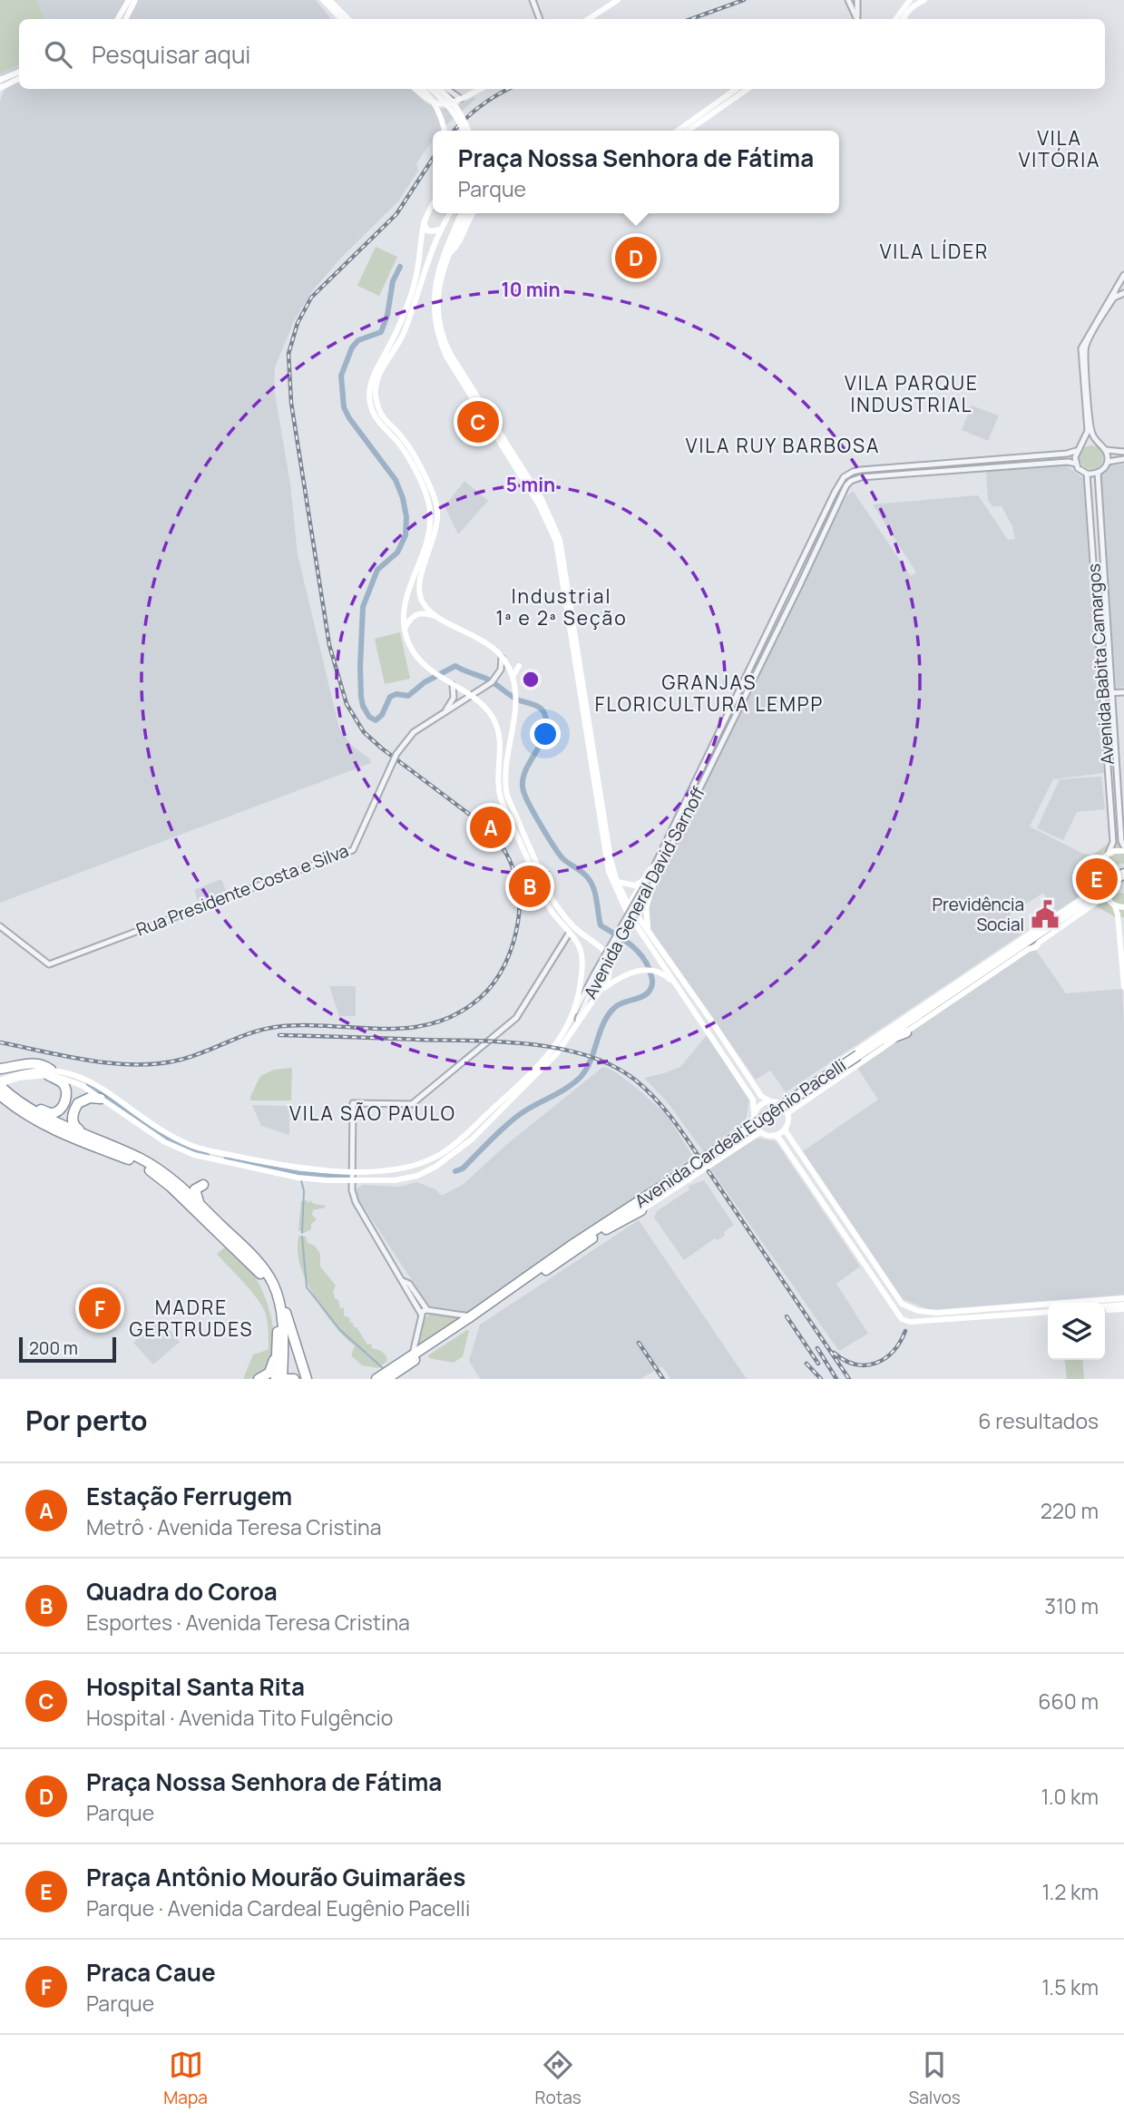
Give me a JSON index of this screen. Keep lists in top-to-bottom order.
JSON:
{
  "streets": {
    "highway": ["Avenida Cardeal Eugênio Pacelli"],
    "main road": ["Avenida General David Sarnoff"],
    "street": ["Avenida Babita Camargos", "Rua Presidente Costa e Silva"]
  },
  "crossings": [
    ["Avenida Babita Camargos", "Avenida Cardeal Eugênio Pacelli"],
    ["Avenida General David Sarnoff", "Avenida Cardeal Eugênio Pacelli"]
  ],
  "districts": [
    "VILA VITÓRIA",
    "VILA LÍDER",
    "VILA PARQUE INDUSTRIAL",
    "VILA RUY BARBOSA",
    "Industrial 1ª e 2ª Seção",
    "GRANJAS FLORICULTURA LEMPP",
    "VILA SÃO PAULO",
    "MADRE GERTRUDES"
  ],
  "places": {
    "public building": ["Previdência Social"]
  },
  "scale_bar": "200 m",
  "page": {
    "search": "Pesquisar aqui",
    "popup": ["Praça Nossa Senhora de Fátima", "Parque"],
    "pins": [
      "D",
      "C",
      "A",
      "E",
      "B",
      "F"
    ],
    "scale": "200 m",
    "heading": ["Por perto", "6 resultados"],
    "list": [
      {
        "mark": "A",
        "name": "Estação Ferrugem",
        "note": "Metrô · Avenida Teresa Cristina",
        "value": "220 m"
      },
      {
        "mark": "B",
        "name": "Quadra do Coroa",
        "note": "Esportes · Avenida Teresa Cristina",
        "value": "310 m"
      },
      {
        "mark": "C",
        "name": "Hospital Santa Rita",
        "note": "Hospital · Avenida Tito Fulgêncio",
        "value": "660 m"
      },
      {
        "mark": "D",
        "name": "Praça Nossa Senhora de Fátima",
        "note": "Parque",
        "value": "1.0 km"
      },
      {
        "mark": "E",
        "name": "Praça Antônio Mourão Guimarães",
        "note": "Parque · Avenida Cardeal Eugênio Pacelli",
        "value": "1.2 km"
      },
      {
        "mark": "F",
        "name": "Praca Caue",
        "note": "Parque",
        "value": "1.5 km"
      }
    ],
    "nav": ["Mapa", "Rotas", "Salvos"]
  },
  "rings": ["10 min", "5 min"]
}
